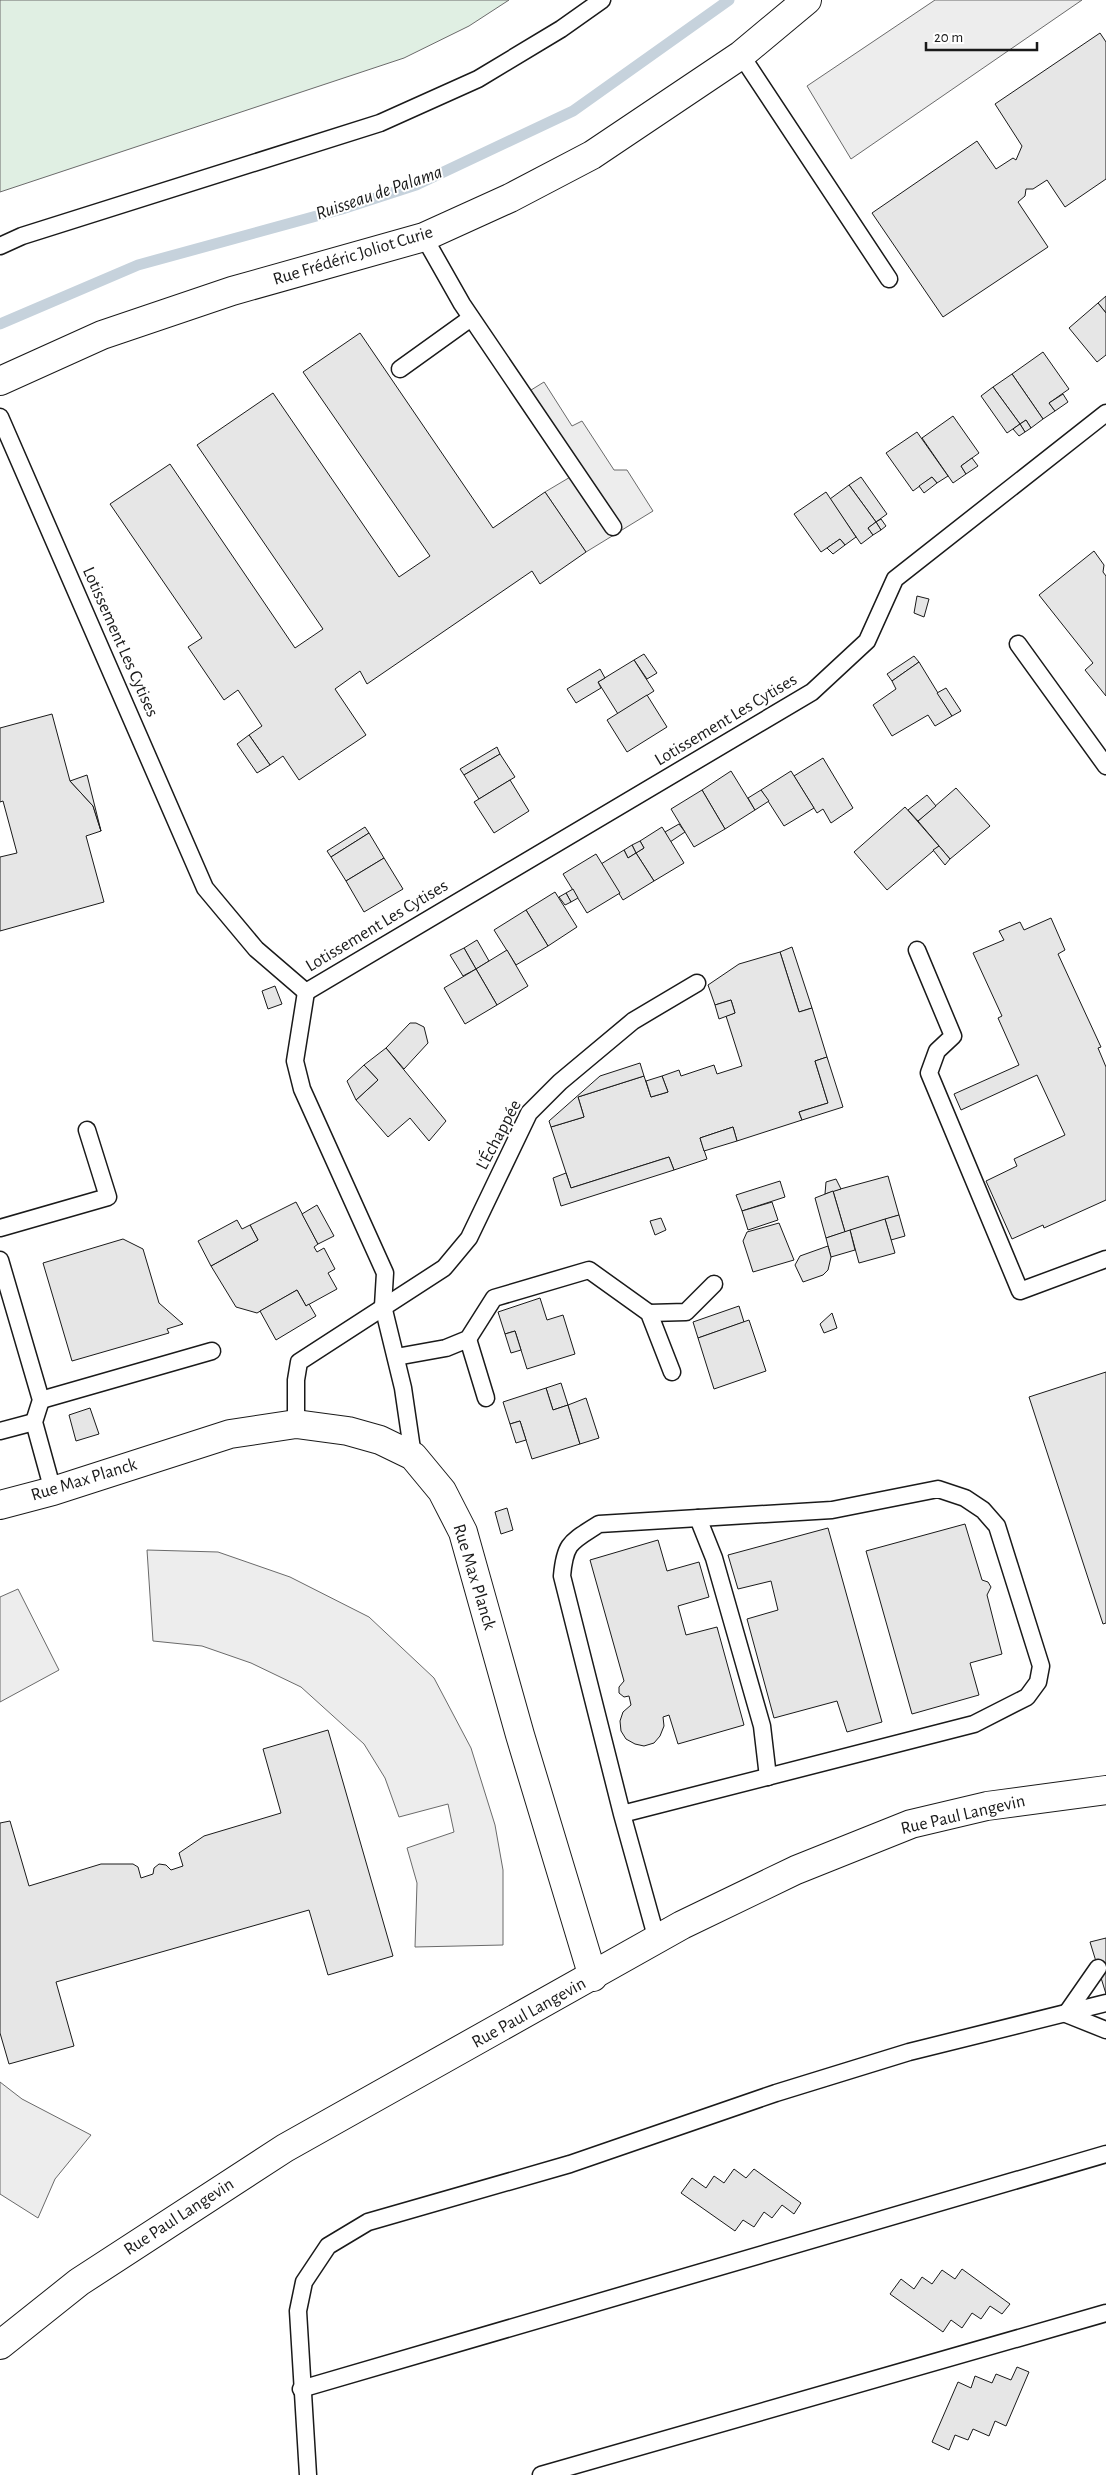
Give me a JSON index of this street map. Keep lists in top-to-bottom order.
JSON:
{
  "streets": {
    "street": ["Rue Frédéric Joliot Curie", "Rue Max Planck", "Rue Paul Langevin"],
    "lane": ["Lotissement Les Cytises", "L'Échappée"]
  },
  "crossings": [
    ["Lotissement Les Cytises", "L'Échappée"],
    ["Lotissement Les Cytises", "Rue Max Planck"],
    ["L'Échappée", "Rue Max Planck"],
    ["Rue Max Planck", "Rue Paul Langevin"]
  ],
  "water": ["Ruisseau de Palama"],
  "scale_bar": "20 m"
}
